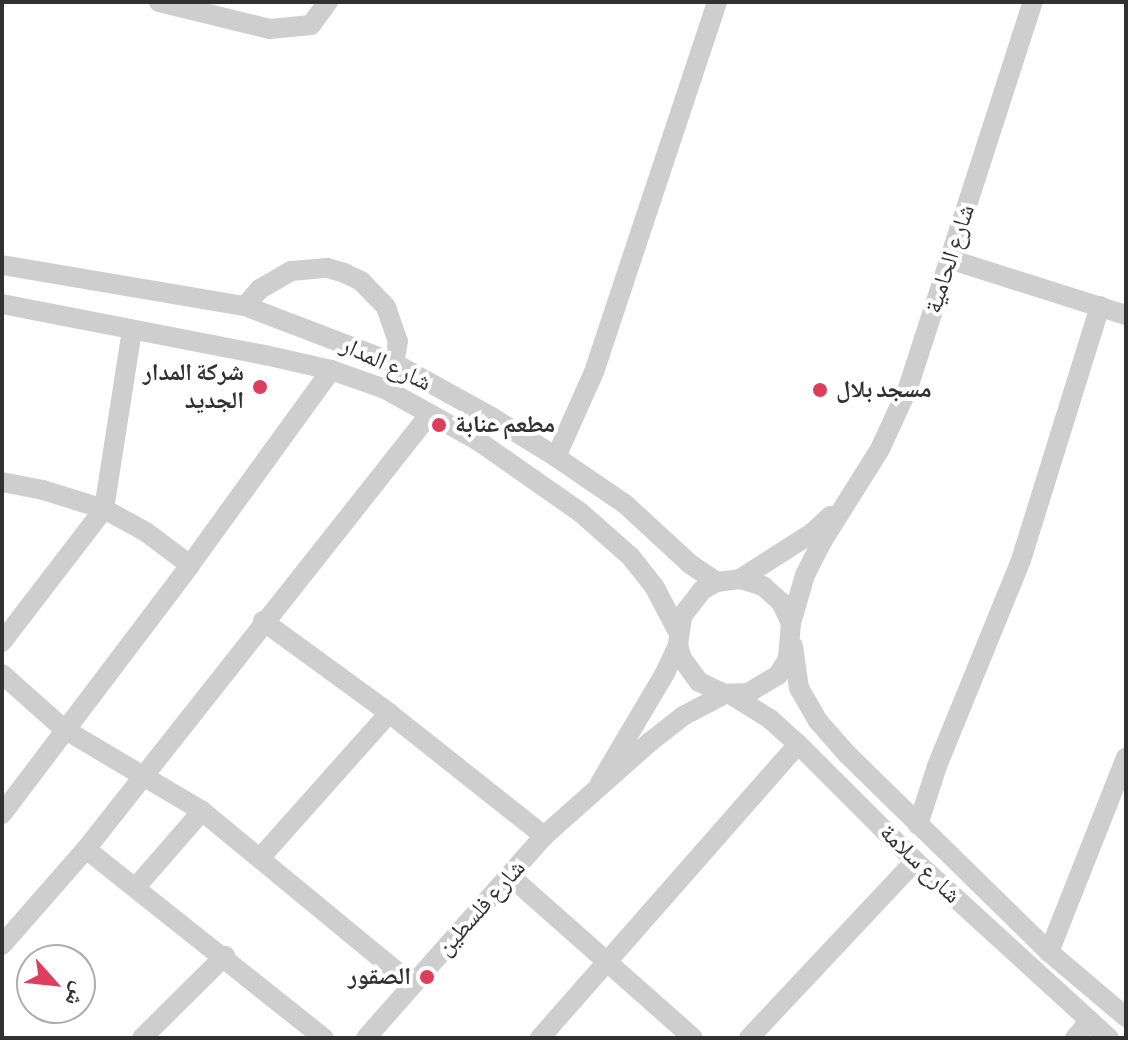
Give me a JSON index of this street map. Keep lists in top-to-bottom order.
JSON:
{
  "streets": {
    "street": [
      "شارع الحامية",
      "شارع المدار",
      "شارع سلامة",
      "شارع فلسطين"
    ]
  },
  "crossings": [
    ["شارع المدار", "شارع سلامة"]
  ],
  "places": [
    "شركة المدار الجديد",
    "مسجد بلال",
    "مطعم عنابة",
    "الصقور"
  ],
  "north": "bottom right"
}
